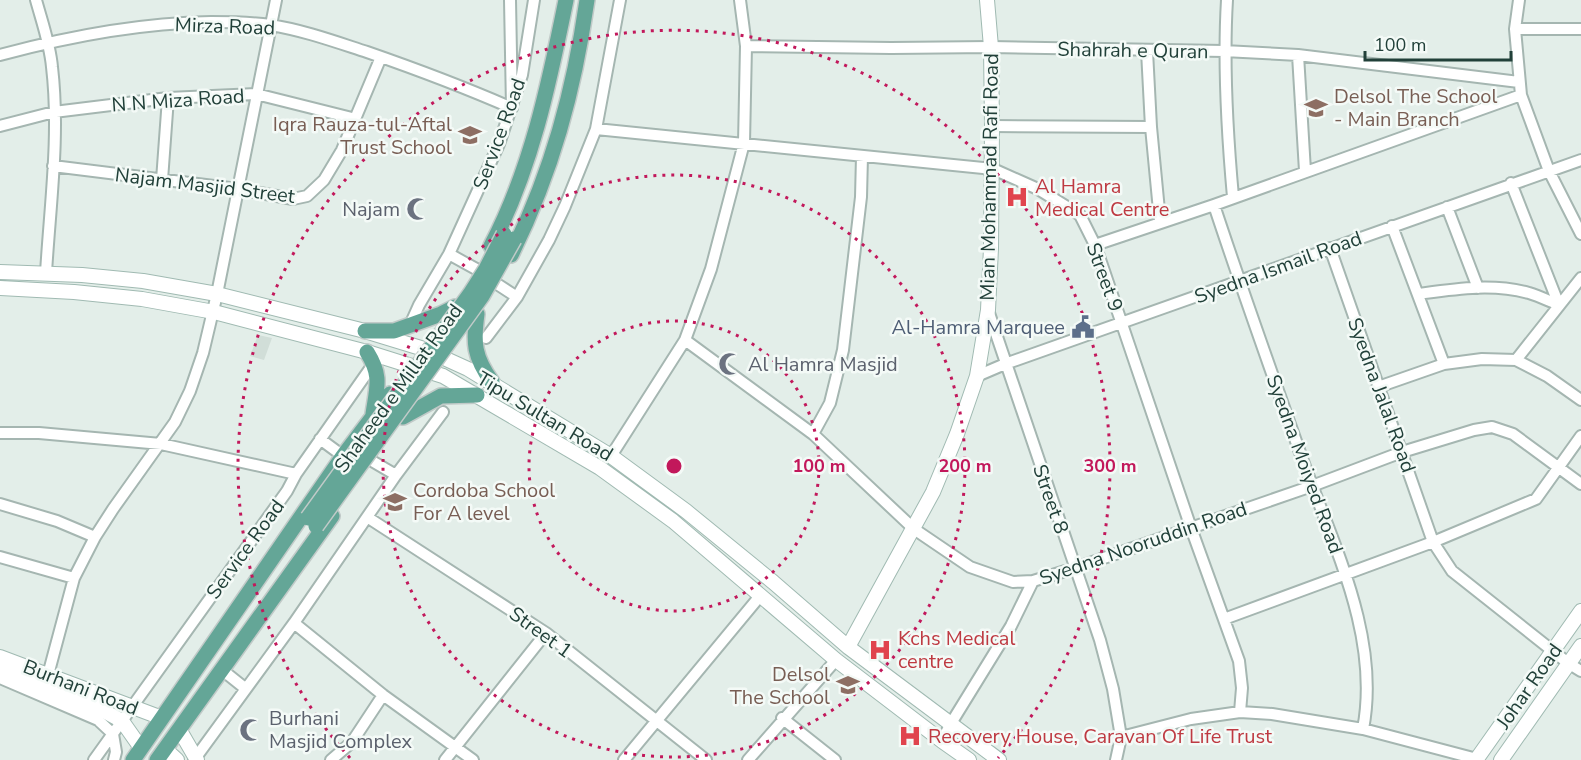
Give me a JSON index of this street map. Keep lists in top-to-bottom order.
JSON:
{
  "streets": {
    "main road": [
      "Mian Mohammad Rafi Road",
      "Shaheed e Millat Road",
      "Tipu Sultan Road",
      "Johar Road",
      "Burhani Road"
    ],
    "street": [
      "Mirza Road",
      "Shahrah e Quran",
      "N N Miza Road",
      "Service Road",
      "Najam Masjid Street",
      "Syedna Ismail Road",
      "Street 9",
      "Syedna Jalal Road",
      "Syedna Moiyed Road",
      "Street 8",
      "Syedna Nooruddin Road",
      "Street 1"
    ]
  },
  "crossings": [
    ["Mirza Road", "Service Road"],
    ["Mirza Road", "Najam Masjid Street"],
    ["Shahrah e Quran", "Mian Mohammad Rafi Road"],
    ["N N Miza Road", "Najam Masjid Street"],
    ["Service Road", "Tipu Sultan Road"],
    ["Service Road", "Burhani Road"],
    ["Mian Mohammad Rafi Road", "Syedna Ismail Road"],
    ["Mian Mohammad Rafi Road", "Street 9"],
    ["Mian Mohammad Rafi Road", "Tipu Sultan Road"],
    ["Mian Mohammad Rafi Road", "Street 8"],
    ["Mian Mohammad Rafi Road", "Syedna Nooruddin Road"],
    ["Syedna Ismail Road", "Street 9"],
    ["Syedna Ismail Road", "Syedna Jalal Road"],
    ["Syedna Ismail Road", "Syedna Moiyed Road"],
    ["Syedna Ismail Road", "Street 8"],
    ["Street 9", "Syedna Nooruddin Road"],
    ["Shaheed e Millat Road", "Tipu Sultan Road"],
    ["Shaheed e Millat Road", "Burhani Road"],
    ["Syedna Jalal Road", "Syedna Nooruddin Road"],
    ["Syedna Jalal Road", "Johar Road"],
    ["Syedna Moiyed Road", "Syedna Nooruddin Road"],
    ["Street 8", "Syedna Nooruddin Road"]
  ],
  "places": {
    "school or university": [
      "Delsol The School - Main Branch",
      "Iqra Rauza-tul-Aftal Trust School",
      "Cordoba School For A level",
      "Delsol The School"
    ],
    "hospital": ["Al Hamra Medical Centre", "Kchs Medical centre", "Recovery House, Caravan Of Life Trust"],
    "mosque": ["Najam", "Al Hamra Masjid", "Burhani Masjid Complex"],
    "public building": ["Al-Hamra Marquee"]
  },
  "scale_bar": "100 m",
  "rings": ["100 m", "200 m", "300 m"]
}
